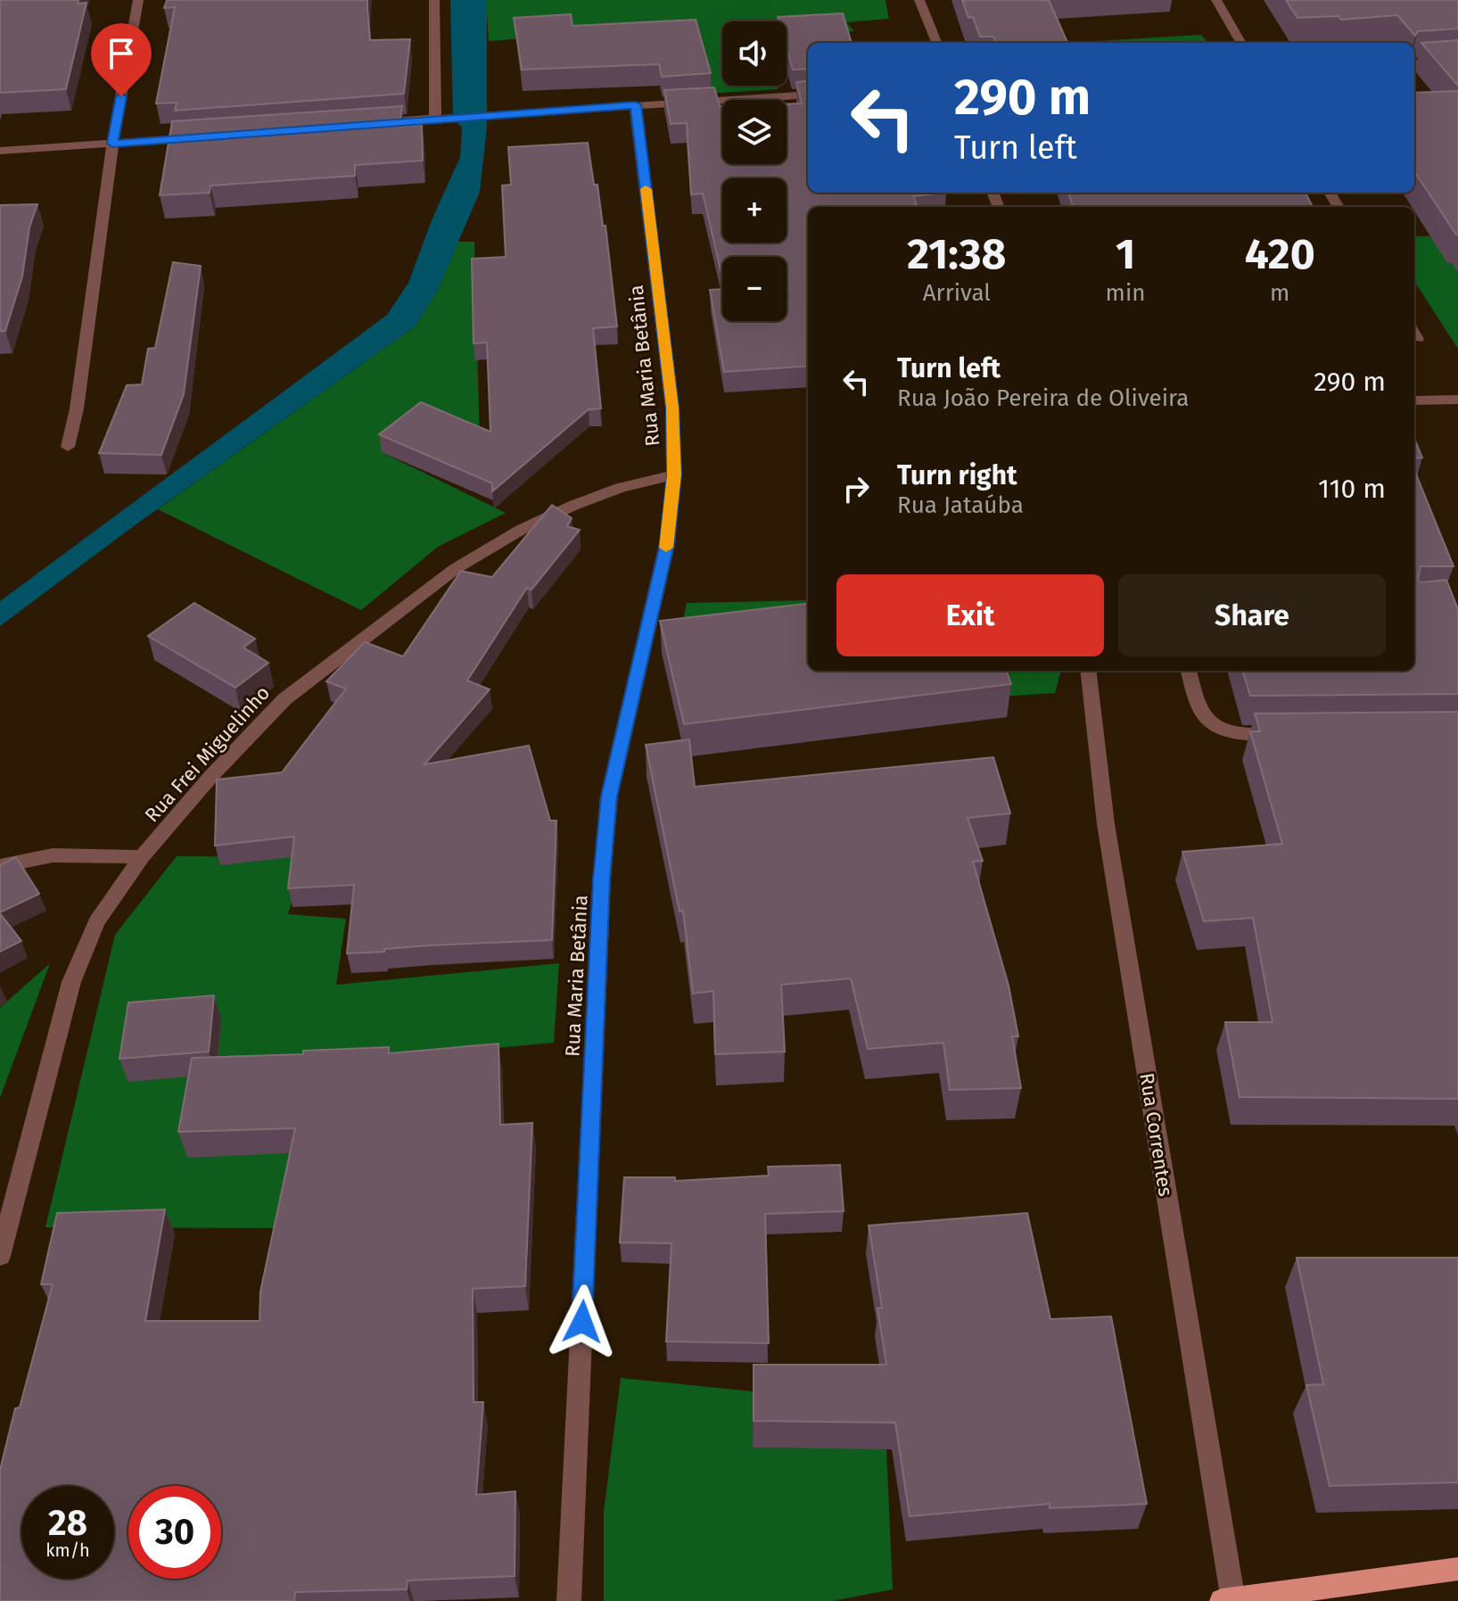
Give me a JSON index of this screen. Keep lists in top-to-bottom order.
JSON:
{
  "streets": {
    "street": ["Rua Maria Betânia", "Rua Frei Miguelinho", "Rua Correntes"]
  },
  "crossings": [
    ["Rua Maria Betânia", "Rua Frei Miguelinho"]
  ],
  "page": {
    "map_buttons": ["+", "−"],
    "turn": ["290 m", "Turn left"],
    "eta": [
      "21:38",
      "Arrival",
      "1",
      "min",
      "420",
      "m"
    ],
    "list": [
      {
        "name": "Turn left",
        "note": "Rua João Pereira de Oliveira",
        "value": "290 m"
      },
      {
        "name": "Turn right",
        "note": "Rua Jataúba",
        "value": "110 m"
      }
    ],
    "buttons": ["Exit", "Share"],
    "speed": "28 km/h",
    "limit": "30"
  }
}
